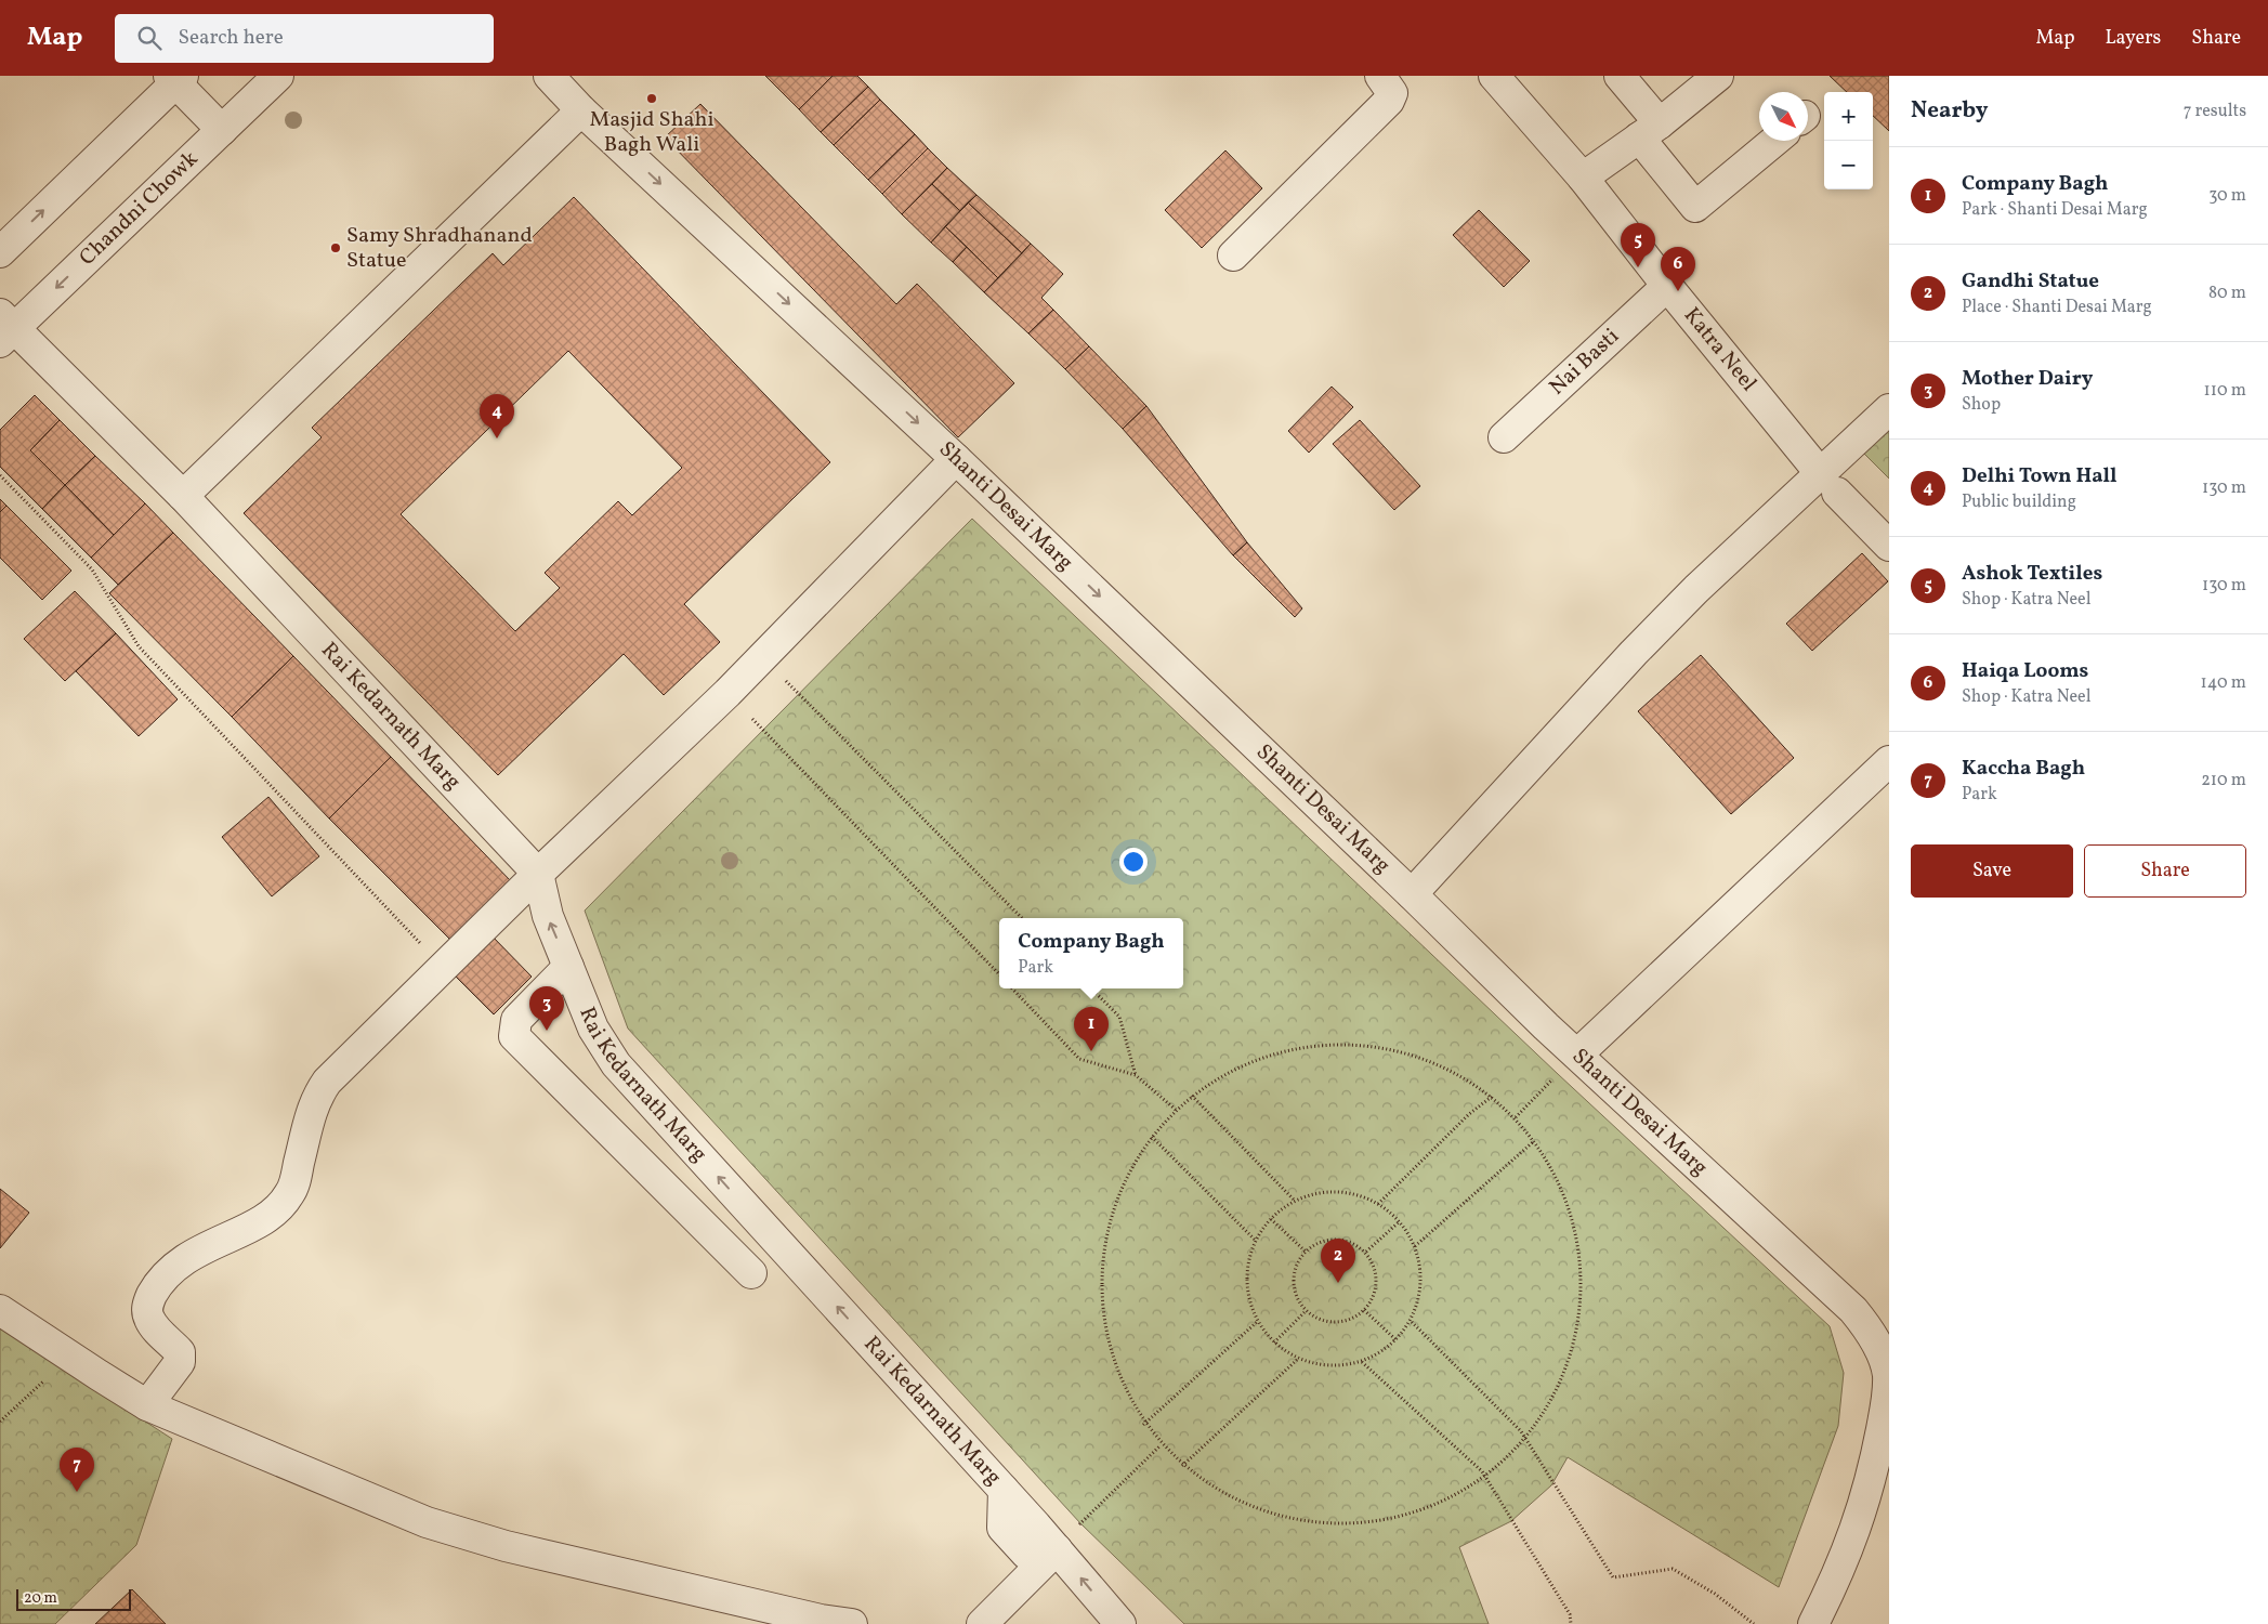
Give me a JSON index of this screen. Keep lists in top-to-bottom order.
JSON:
{
  "streets": {
    "street": [
      "Chandni Chowk",
      "Katra Neel",
      "Nai Basti",
      "Shanti Desai Marg",
      "Rai Kedarnath Marg"
    ]
  },
  "crossings": [
    ["Chandni Chowk", "Rai Kedarnath Marg"],
    ["Katra Neel", "Nai Basti"]
  ],
  "one_way": ["Shanti Desai Marg", "Rai Kedarnath Marg"],
  "places": ["Masjid Shahi Bagh Wali", "Samy Shradhanand Statue"],
  "scale_bar": "20 m",
  "north": "bottom right",
  "page": {
    "header": "Map",
    "search": "Search here",
    "nav": ["Map", "Layers", "Share"],
    "heading": ["Nearby", "7 results"],
    "map_buttons": ["+", "−"],
    "list": [
      {
        "mark": "1",
        "name": "Company Bagh",
        "note": "Park · Shanti Desai Marg",
        "value": "30 m"
      },
      {
        "mark": "2",
        "name": "Gandhi Statue",
        "note": "Place · Shanti Desai Marg",
        "value": "80 m"
      },
      {
        "mark": "3",
        "name": "Mother Dairy",
        "note": "Shop",
        "value": "110 m"
      },
      {
        "mark": "4",
        "name": "Delhi Town Hall",
        "note": "Public building",
        "value": "130 m"
      },
      {
        "mark": "5",
        "name": "Ashok Textiles",
        "note": "Shop · Katra Neel",
        "value": "130 m"
      },
      {
        "mark": "6",
        "name": "Haiqa Looms",
        "note": "Shop · Katra Neel",
        "value": "140 m"
      },
      {
        "mark": "7",
        "name": "Kaccha Bagh",
        "note": "Park",
        "value": "210 m"
      }
    ],
    "pins": [
      "5",
      "6",
      "4",
      "3",
      "1",
      "2",
      "7"
    ],
    "buttons": ["Save", "Share"],
    "popup": ["Company Bagh", "Park"],
    "scale": "20 m"
  }
}
